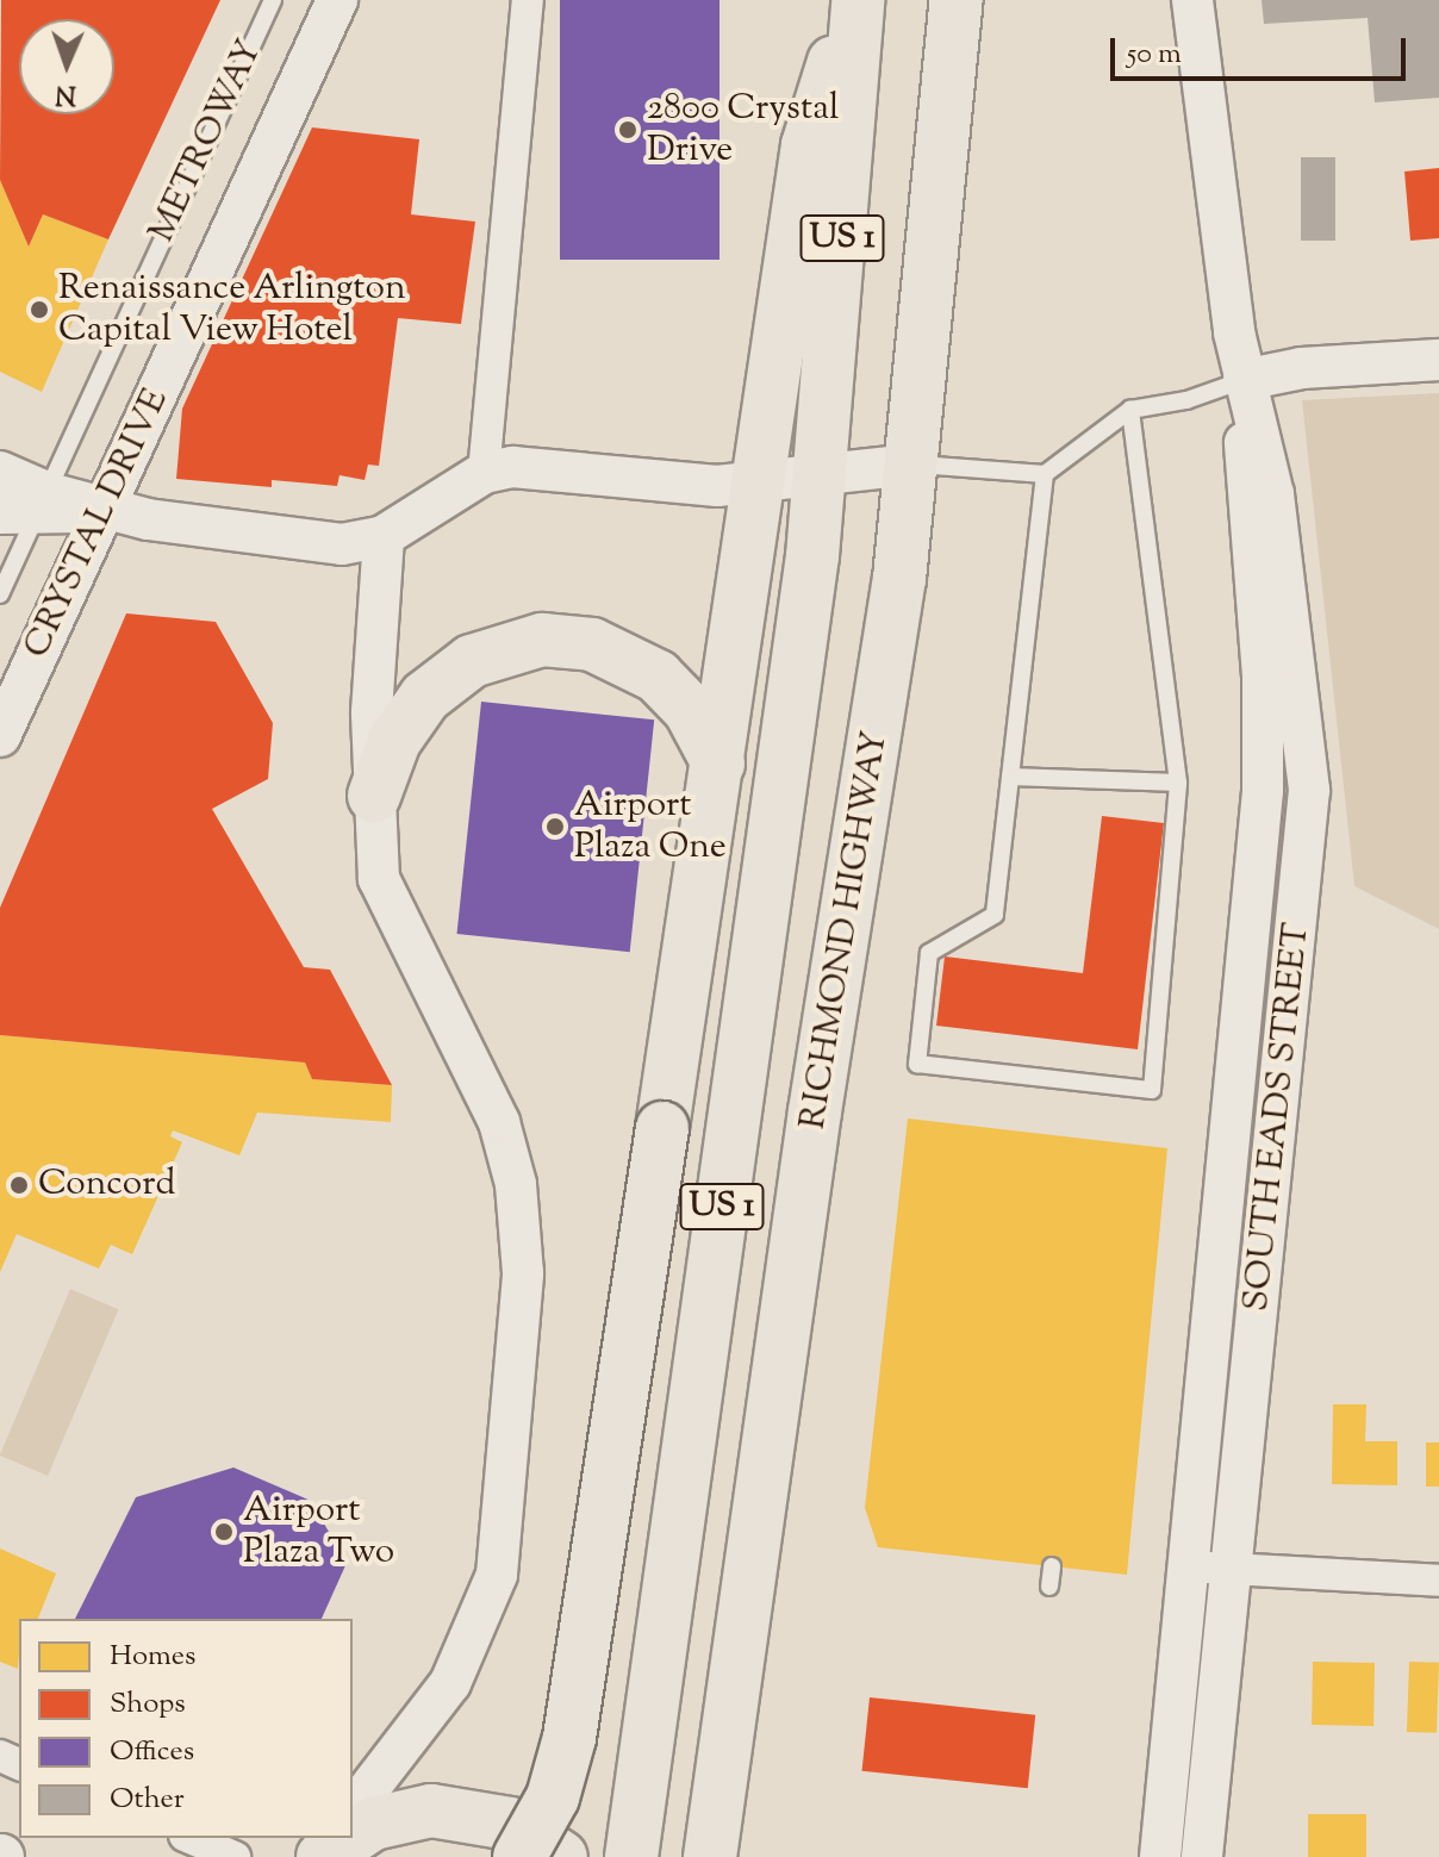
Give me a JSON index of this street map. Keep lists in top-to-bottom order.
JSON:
{
  "streets": {
    "highway": ["US 1", "RICHMOND HIGHWAY"],
    "street": ["CRYSTAL DRIVE", "SOUTH EADS STREET"],
    "lane": ["METROWAY"]
  },
  "places": [
    "2800 Crystal Drive",
    "Renaissance Arlington Capital View Hotel",
    "Airport Plaza One",
    "Concord",
    "Airport Plaza Two"
  ],
  "legend": [
    "Homes",
    "Shops",
    "Offices",
    "Other"
  ],
  "scale_bar": "50 m",
  "north": "bottom"
}
